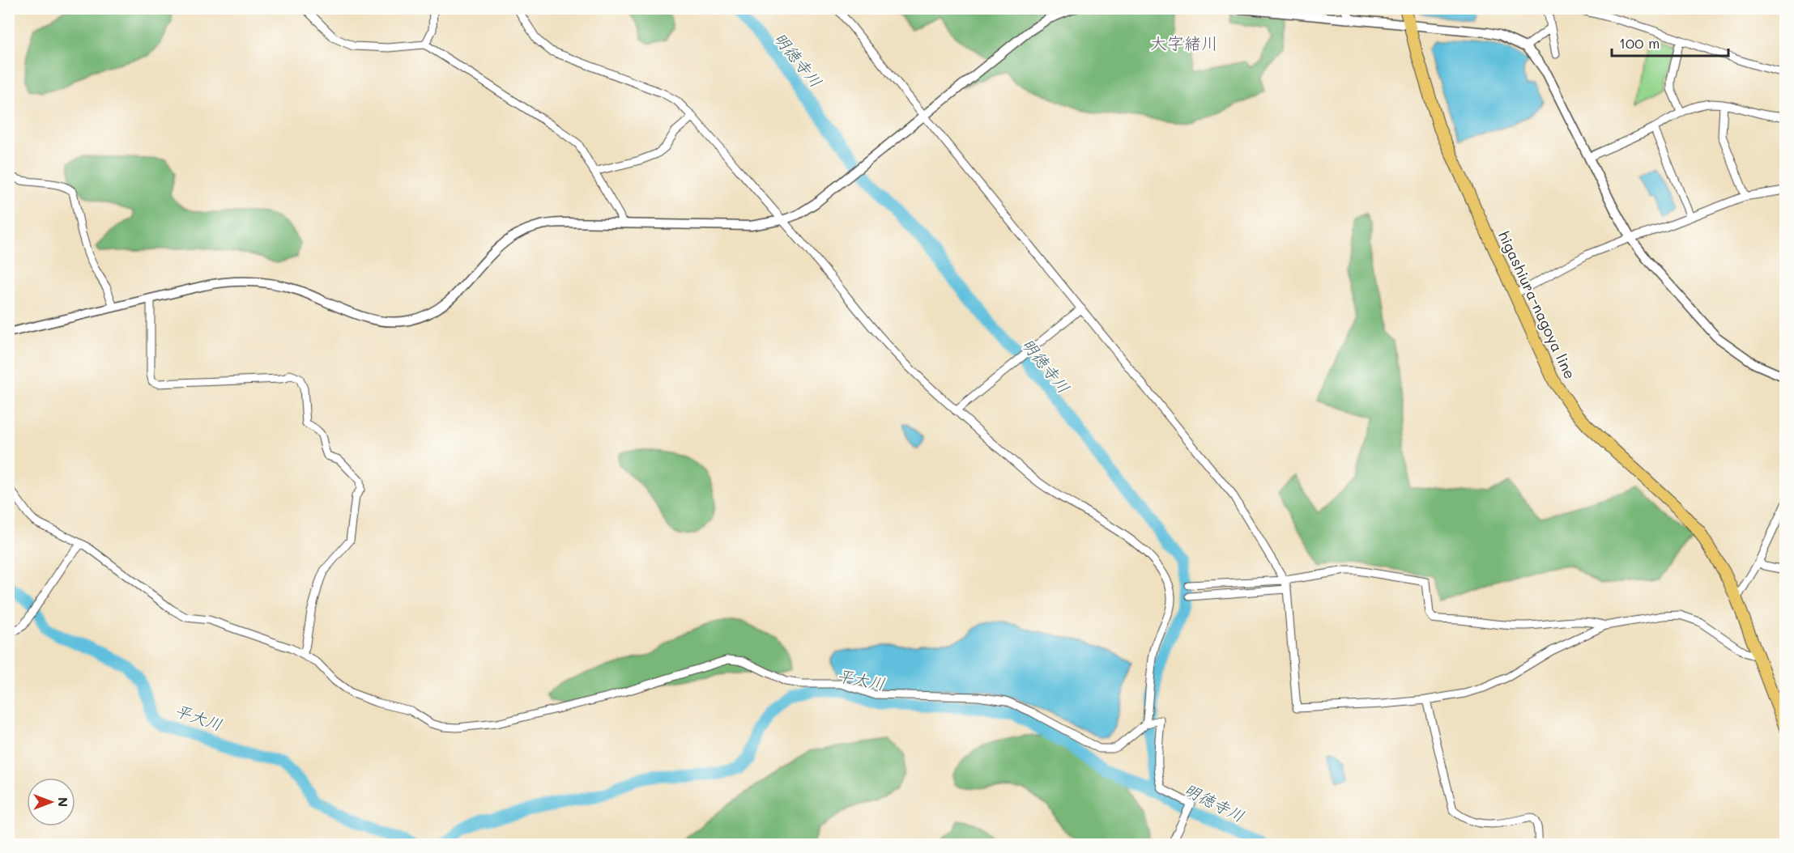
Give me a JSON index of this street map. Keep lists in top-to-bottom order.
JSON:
{
  "streets": {
    "main road": ["higashiura-nagoya line"]
  },
  "districts": ["大字緒川"],
  "water": ["明徳寺川", "平大川"],
  "scale_bar": "100 m",
  "north": "right"
}
